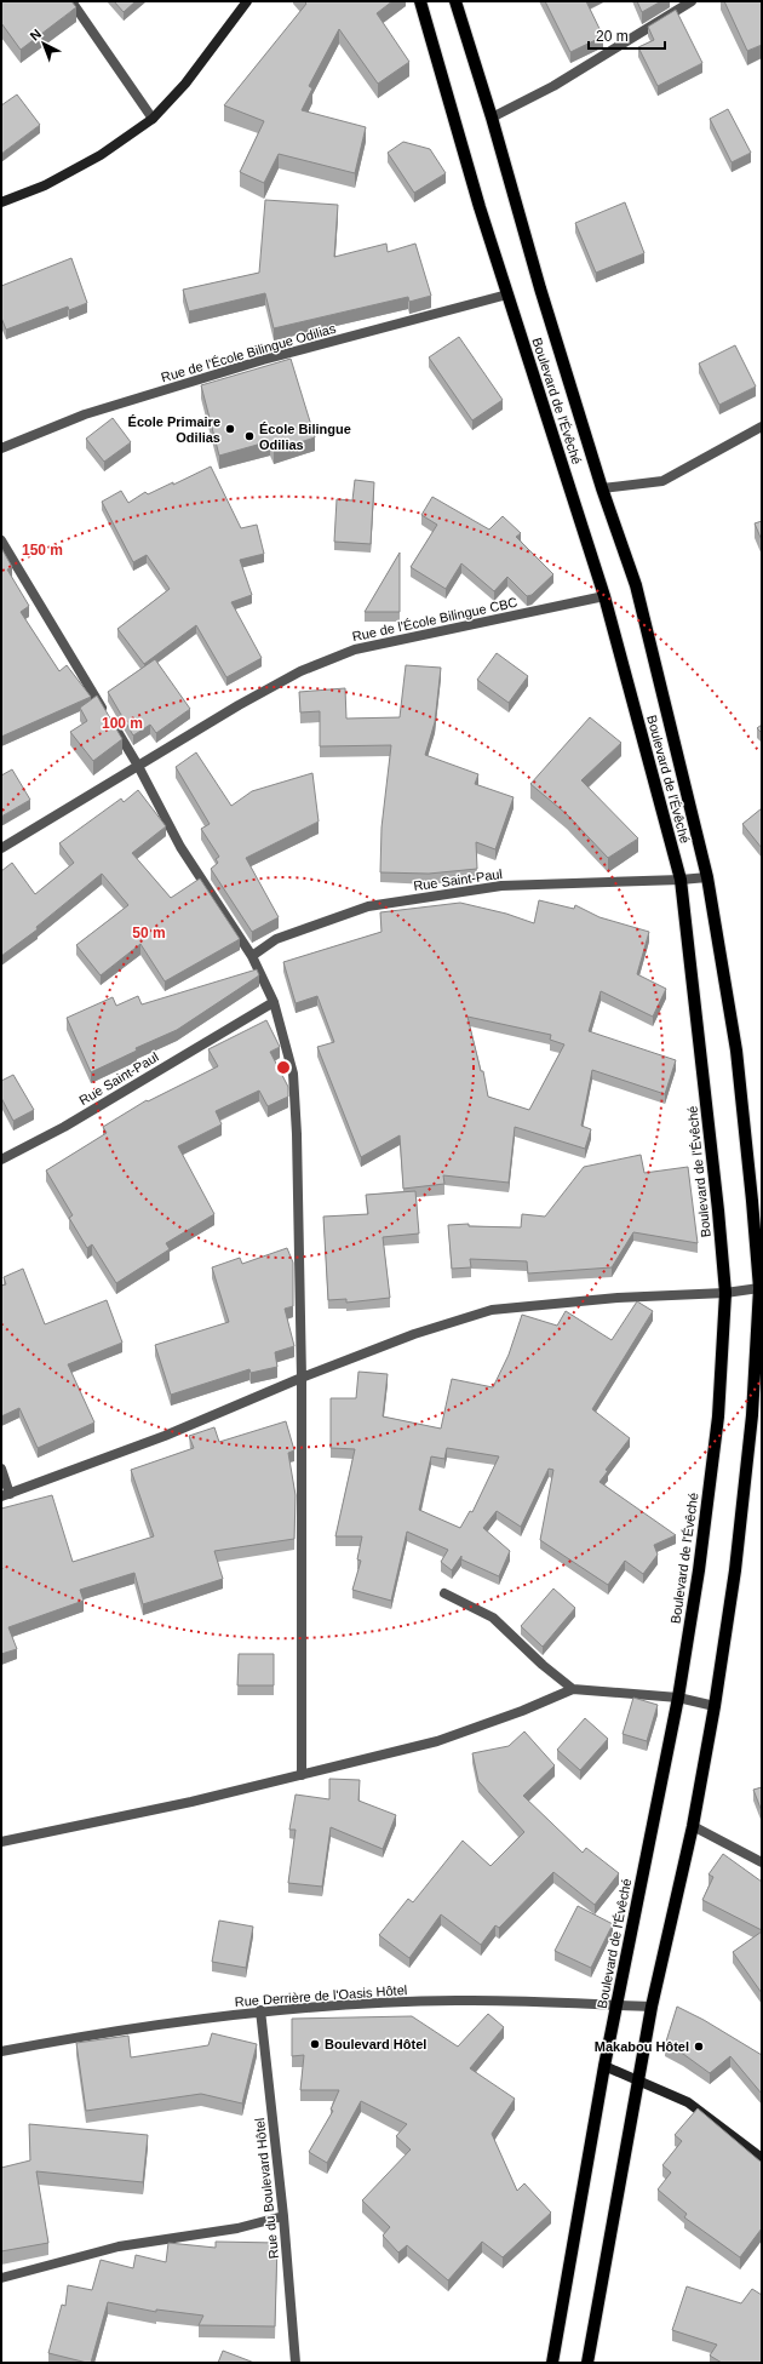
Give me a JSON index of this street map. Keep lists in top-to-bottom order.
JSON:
{
  "streets": {
    "main road": ["Boulevard de l'Évêché"],
    "street": [
      "Rue de l'École Bilingue Odilias",
      "Rue de l'École Bilingue CBC",
      "Rue Saint-Paul",
      "Rue Derrière de l'Oasis Hôtel",
      "Rue du Boulevard Hôtel"
    ]
  },
  "crossings": [
    ["Rue de l'École Bilingue Odilias", "Boulevard de l'Évêché"],
    ["Boulevard de l'Évêché", "Rue de l'École Bilingue CBC"],
    ["Boulevard de l'Évêché", "Rue Saint-Paul"],
    ["Boulevard de l'Évêché", "Rue Derrière de l'Oasis Hôtel"],
    ["Rue Derrière de l'Oasis Hôtel", "Rue du Boulevard Hôtel"]
  ],
  "places": [
    "École Primaire Odilias",
    "École Bilingue Odilias",
    "Boulevard Hôtel",
    "Makabou Hôtel"
  ],
  "scale_bar": "20 m",
  "north": "top left",
  "rings": ["150 m", "100 m", "50 m"]
}
